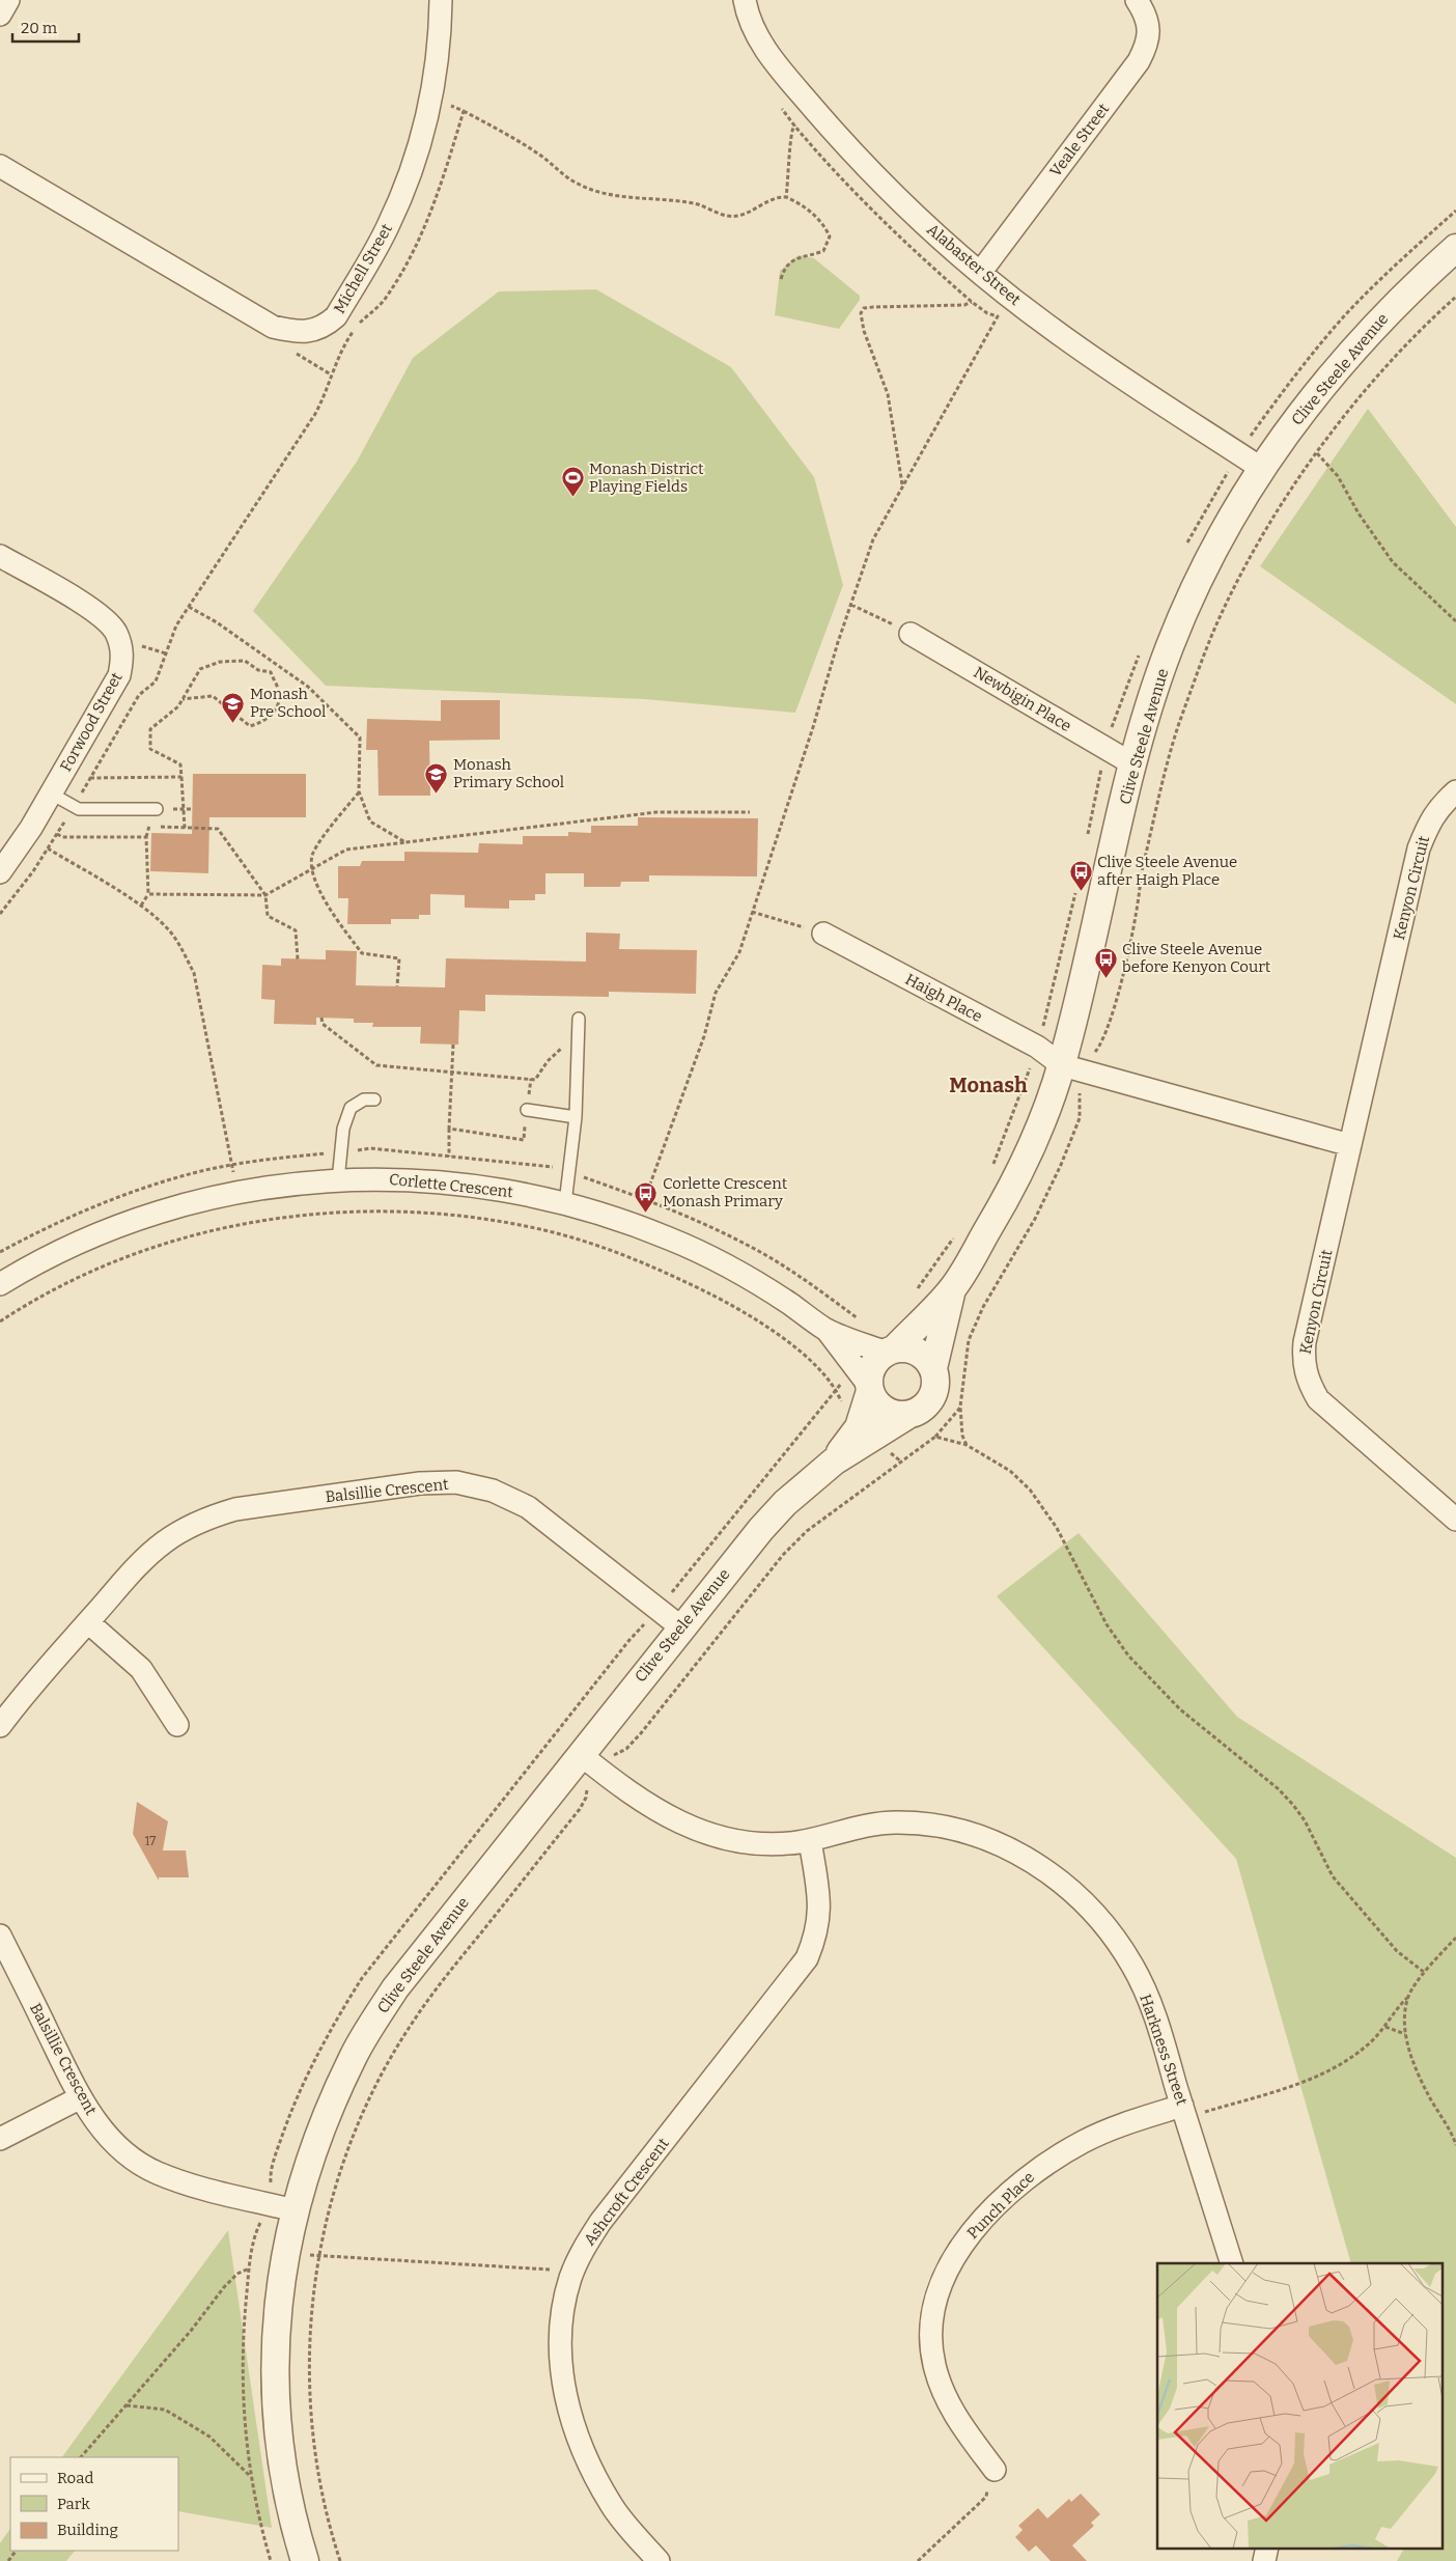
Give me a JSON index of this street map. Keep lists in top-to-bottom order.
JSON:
{
  "streets": {
    "street": [
      "Veale Street",
      "Alabaster Street",
      "Michell Street",
      "Clive Steele Avenue",
      "Newbigin Place",
      "Forwood Street",
      "Kenyon Circuit",
      "Haigh Place",
      "Corlette Crescent",
      "Balsillie Crescent",
      "Harkness Street",
      "Ashcroft Crescent",
      "Punch Place"
    ]
  },
  "crossings": [
    ["Veale Street", "Alabaster Street"],
    ["Alabaster Street", "Clive Steele Avenue"],
    ["Clive Steele Avenue", "Newbigin Place"],
    ["Clive Steele Avenue", "Haigh Place"],
    ["Clive Steele Avenue", "Corlette Crescent"],
    ["Clive Steele Avenue", "Balsillie Crescent"],
    ["Clive Steele Avenue", "Harkness Street"],
    ["Harkness Street", "Ashcroft Crescent"],
    ["Harkness Street", "Punch Place"]
  ],
  "districts": ["Monash"],
  "places": {
    "sports": ["Monash District Playing Fields"],
    "school or university": ["Monash Pre School", "Monash Primary School"],
    "bus stop": ["Clive Steele Avenue after Haigh Place", "Clive Steele Avenue before Kenyon Court", "Corlette Crescent Monash Primary"]
  },
  "house_numbers": ["17"],
  "legend": ["Road", "Park", "Building"],
  "scale_bar": "20 m"
}
